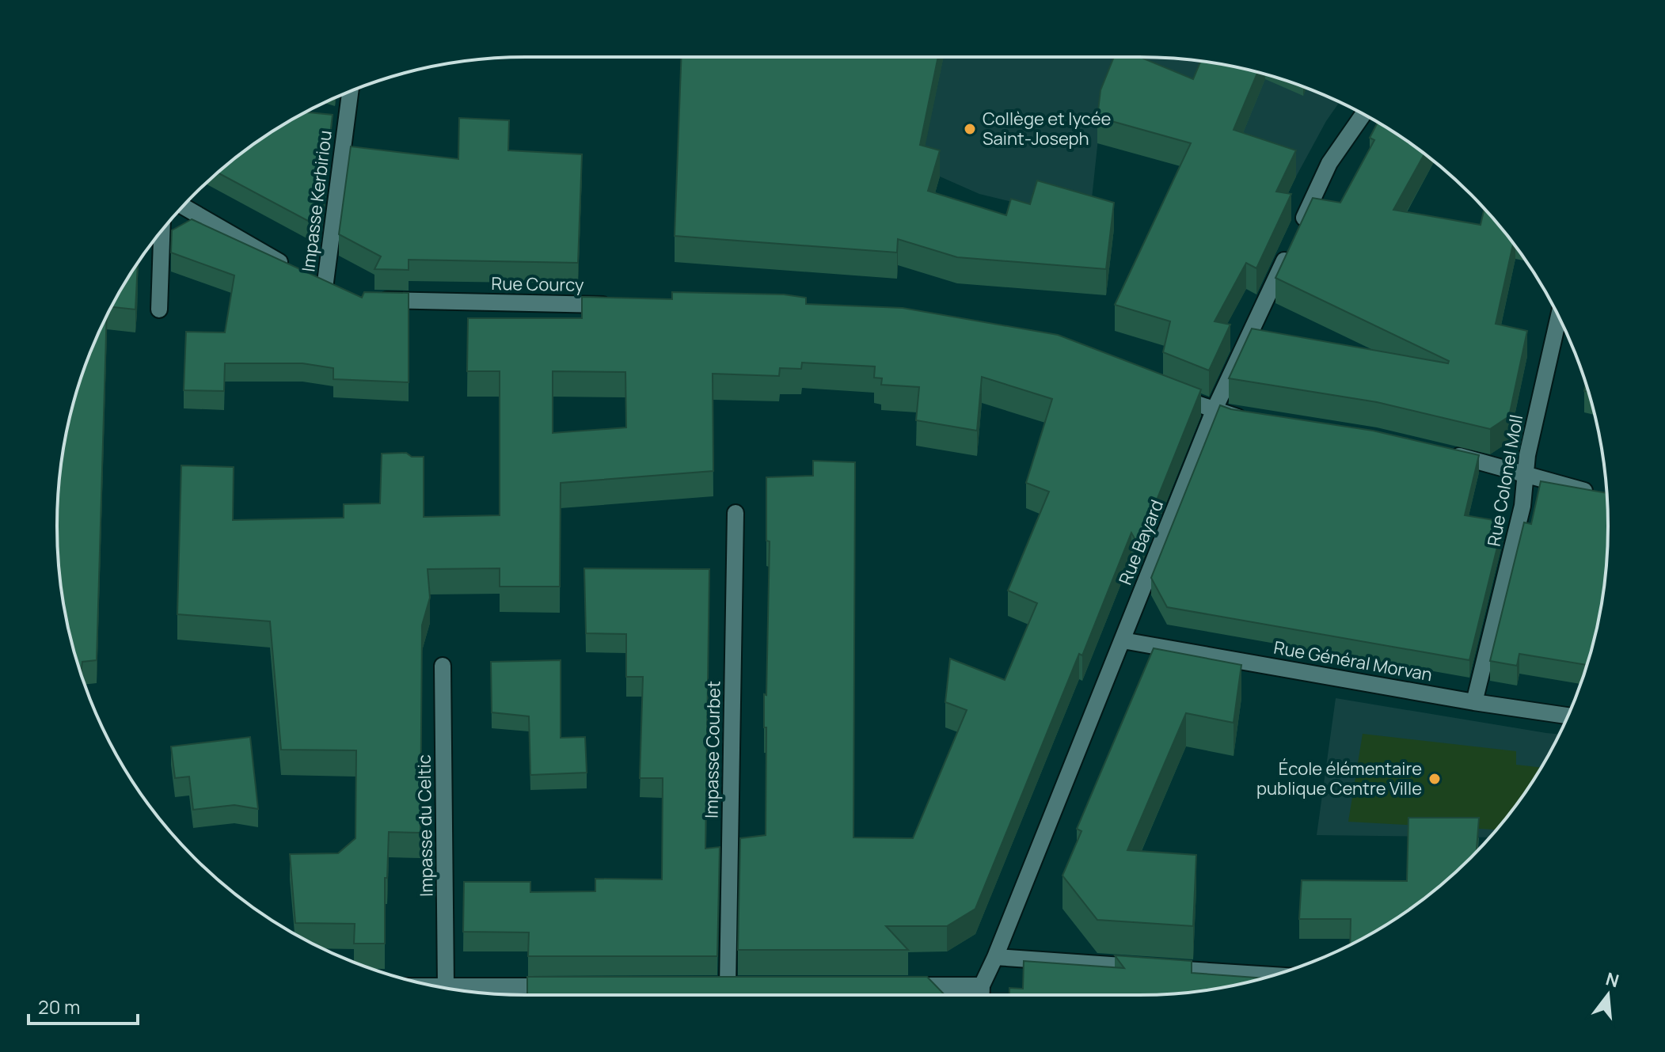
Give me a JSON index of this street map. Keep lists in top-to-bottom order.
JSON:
{
  "streets": {
    "street": [
      "Impasse Kerbiriou",
      "Rue Courcy",
      "Rue Colonel Moll",
      "Rue Bayard",
      "Rue Général Morvan",
      "Impasse Courbet",
      "Impasse du Celtic"
    ]
  },
  "crossings": [
    ["Rue Colonel Moll", "Rue Général Morvan"],
    ["Rue Bayard", "Rue Général Morvan"]
  ],
  "places": ["Collège et lycée Saint-Joseph", "École élémentaire publique Centre Ville"],
  "scale_bar": "20 m",
  "north": "top"
}
